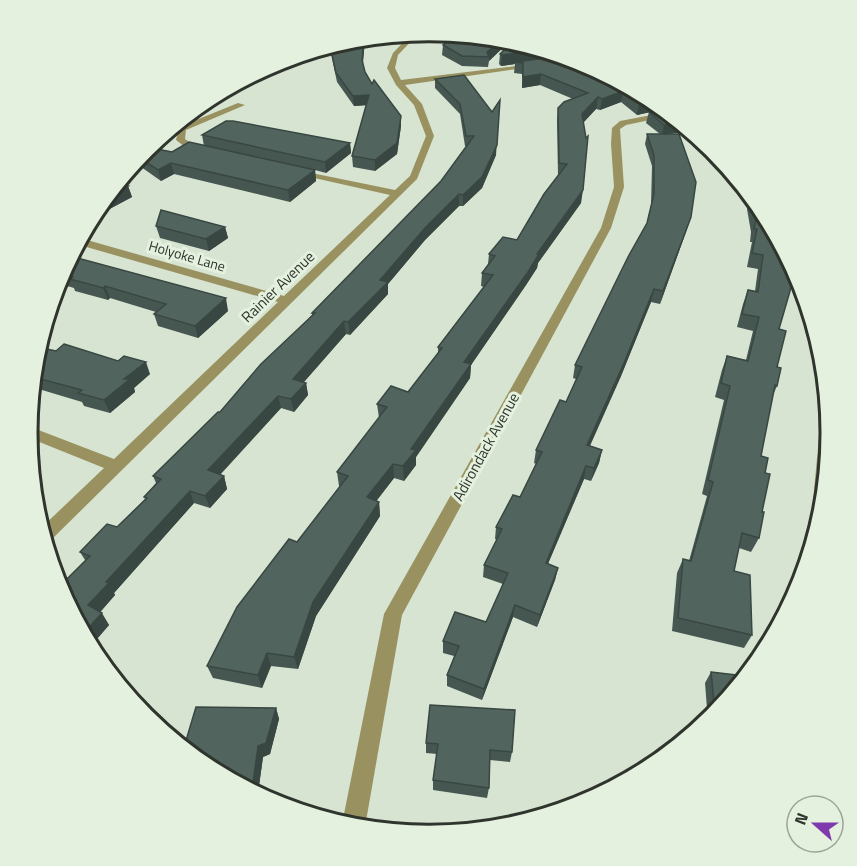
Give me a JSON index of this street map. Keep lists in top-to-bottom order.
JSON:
{
  "streets": {
    "street": ["Holyoke Lane", "Rainier Avenue", "Adirondack Avenue"]
  },
  "crossings": [
    ["Holyoke Lane", "Rainier Avenue"]
  ],
  "north": "left"
}
